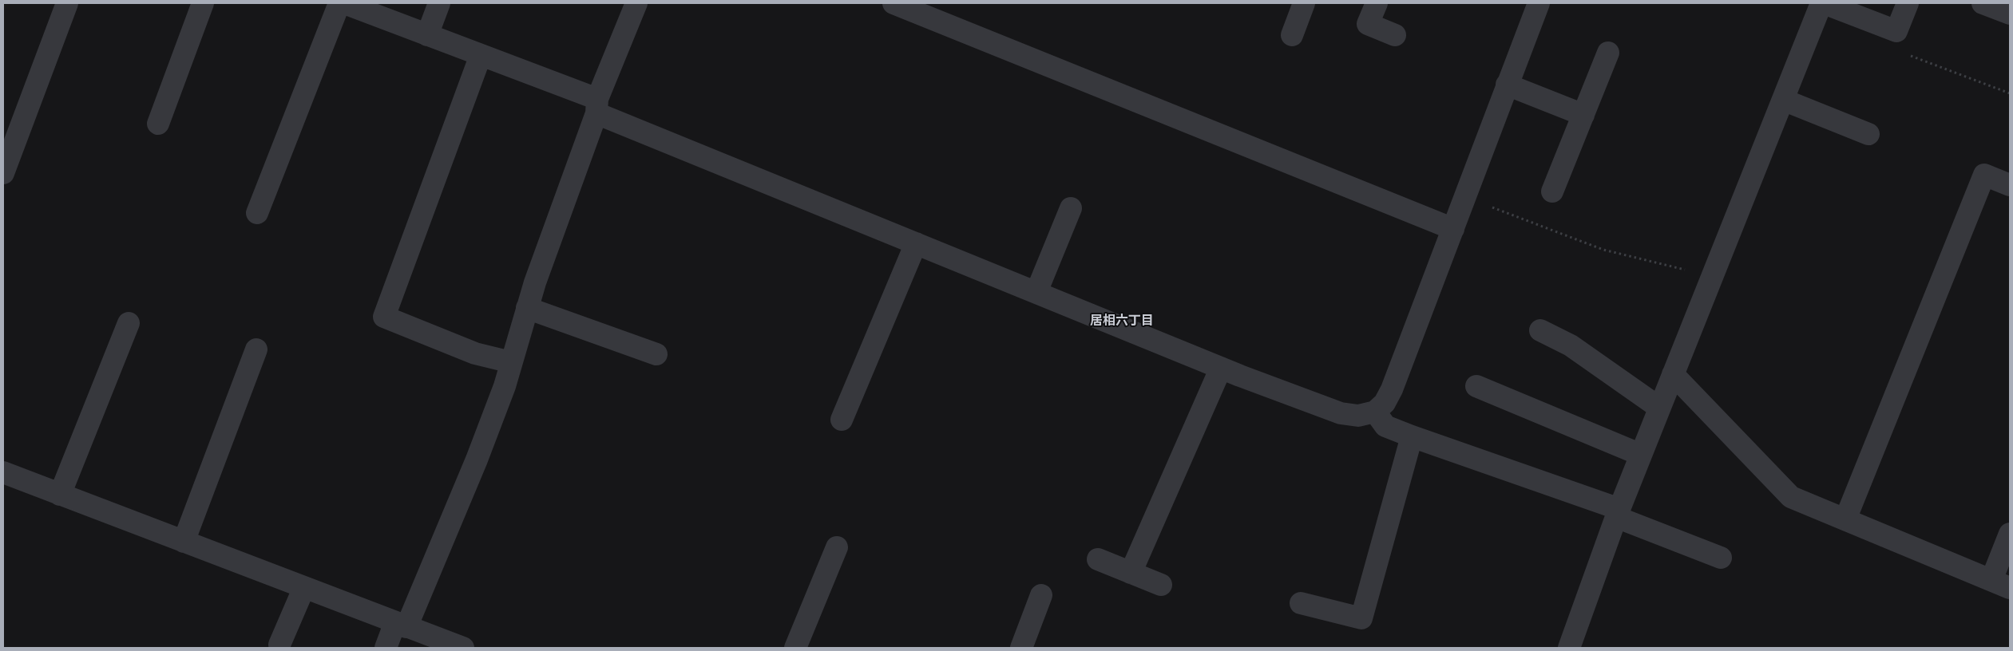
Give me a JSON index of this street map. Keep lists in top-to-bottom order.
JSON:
{
  "districts": ["居相六丁目"]
}
